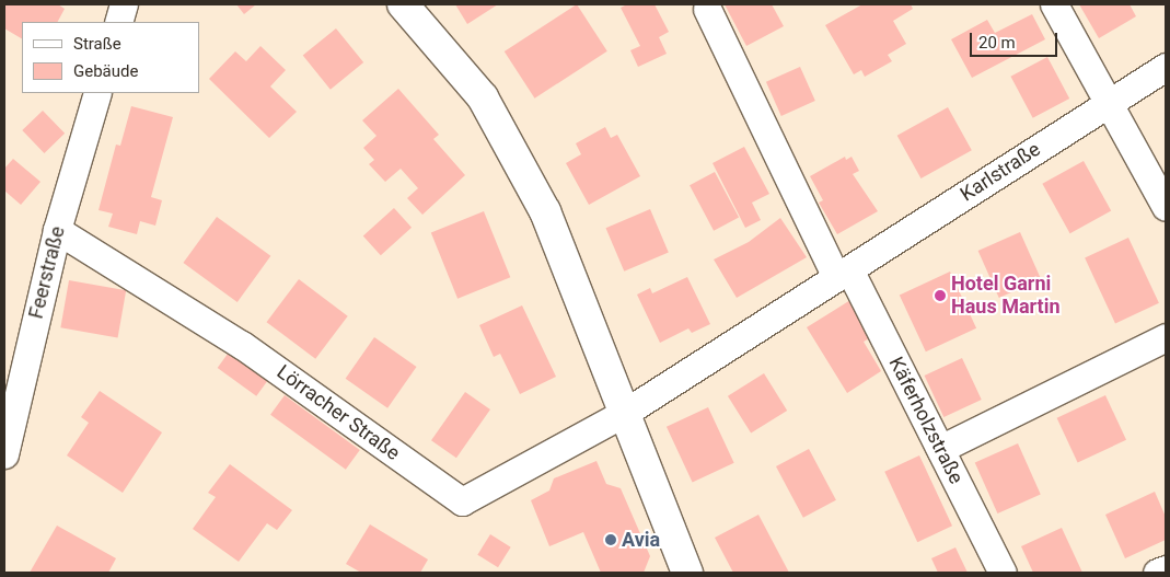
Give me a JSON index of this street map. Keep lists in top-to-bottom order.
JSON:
{
  "streets": {
    "street": [
      "Karlstraße",
      "Feerstraße",
      "Lörracher Straße",
      "Käferholzstraße"
    ]
  },
  "crossings": [
    ["Karlstraße", "Lörracher Straße"],
    ["Karlstraße", "Käferholzstraße"],
    ["Feerstraße", "Lörracher Straße"]
  ],
  "places": ["Hotel Garni Haus Martin", "Avia"],
  "legend": ["Straße", "Gebäude"],
  "scale_bar": "20 m"
}
